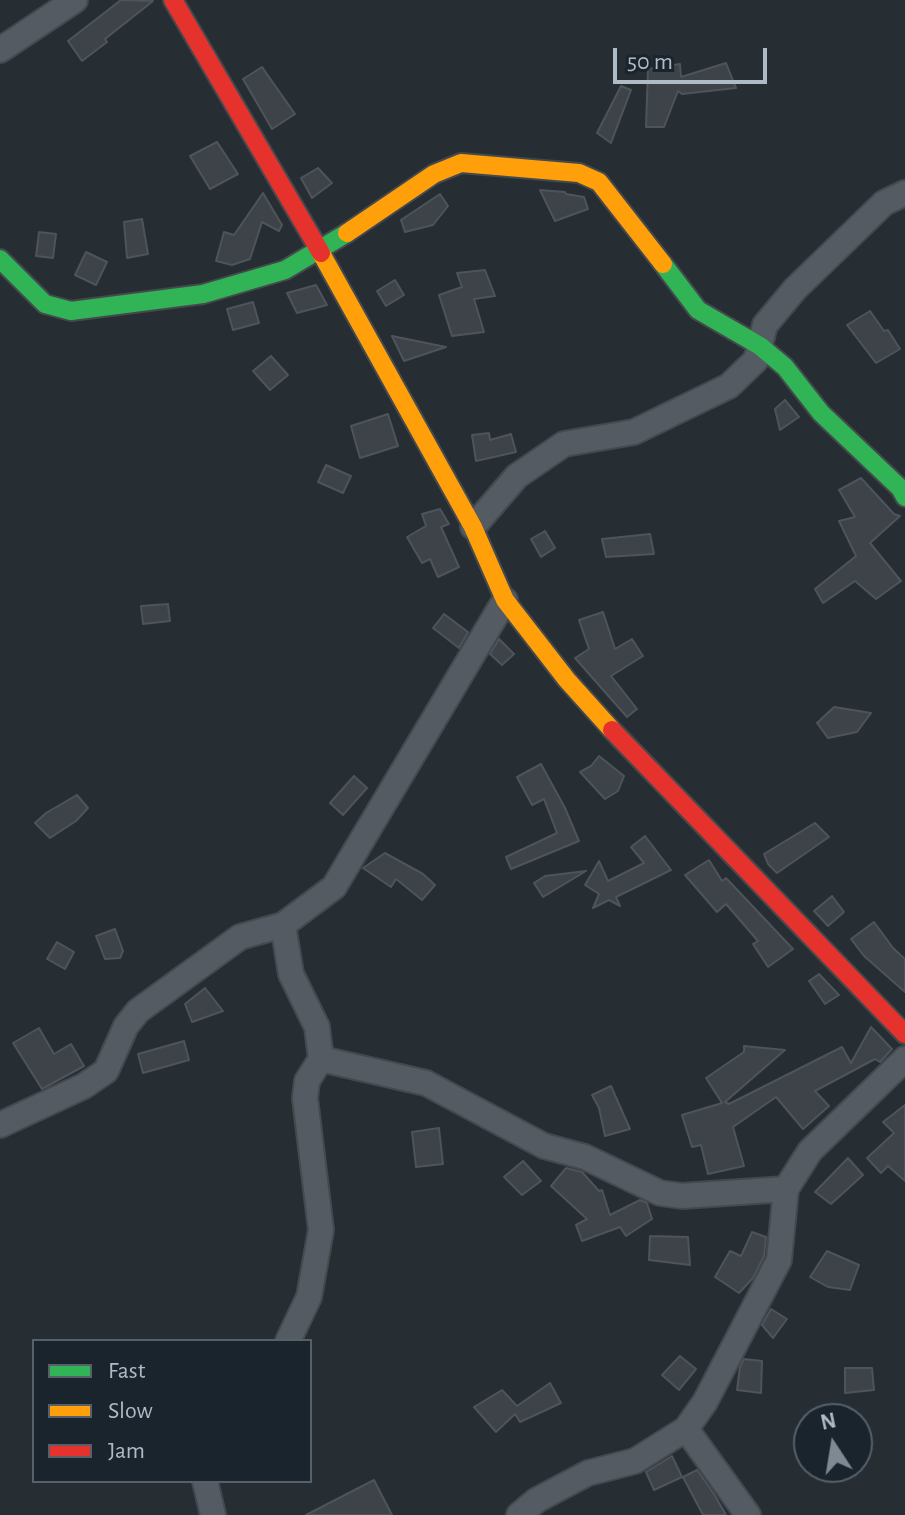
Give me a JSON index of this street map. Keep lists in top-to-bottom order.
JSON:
{
  "legend": ["Fast", "Slow", "Jam"],
  "scale_bar": "50 m",
  "north": "top"
}
